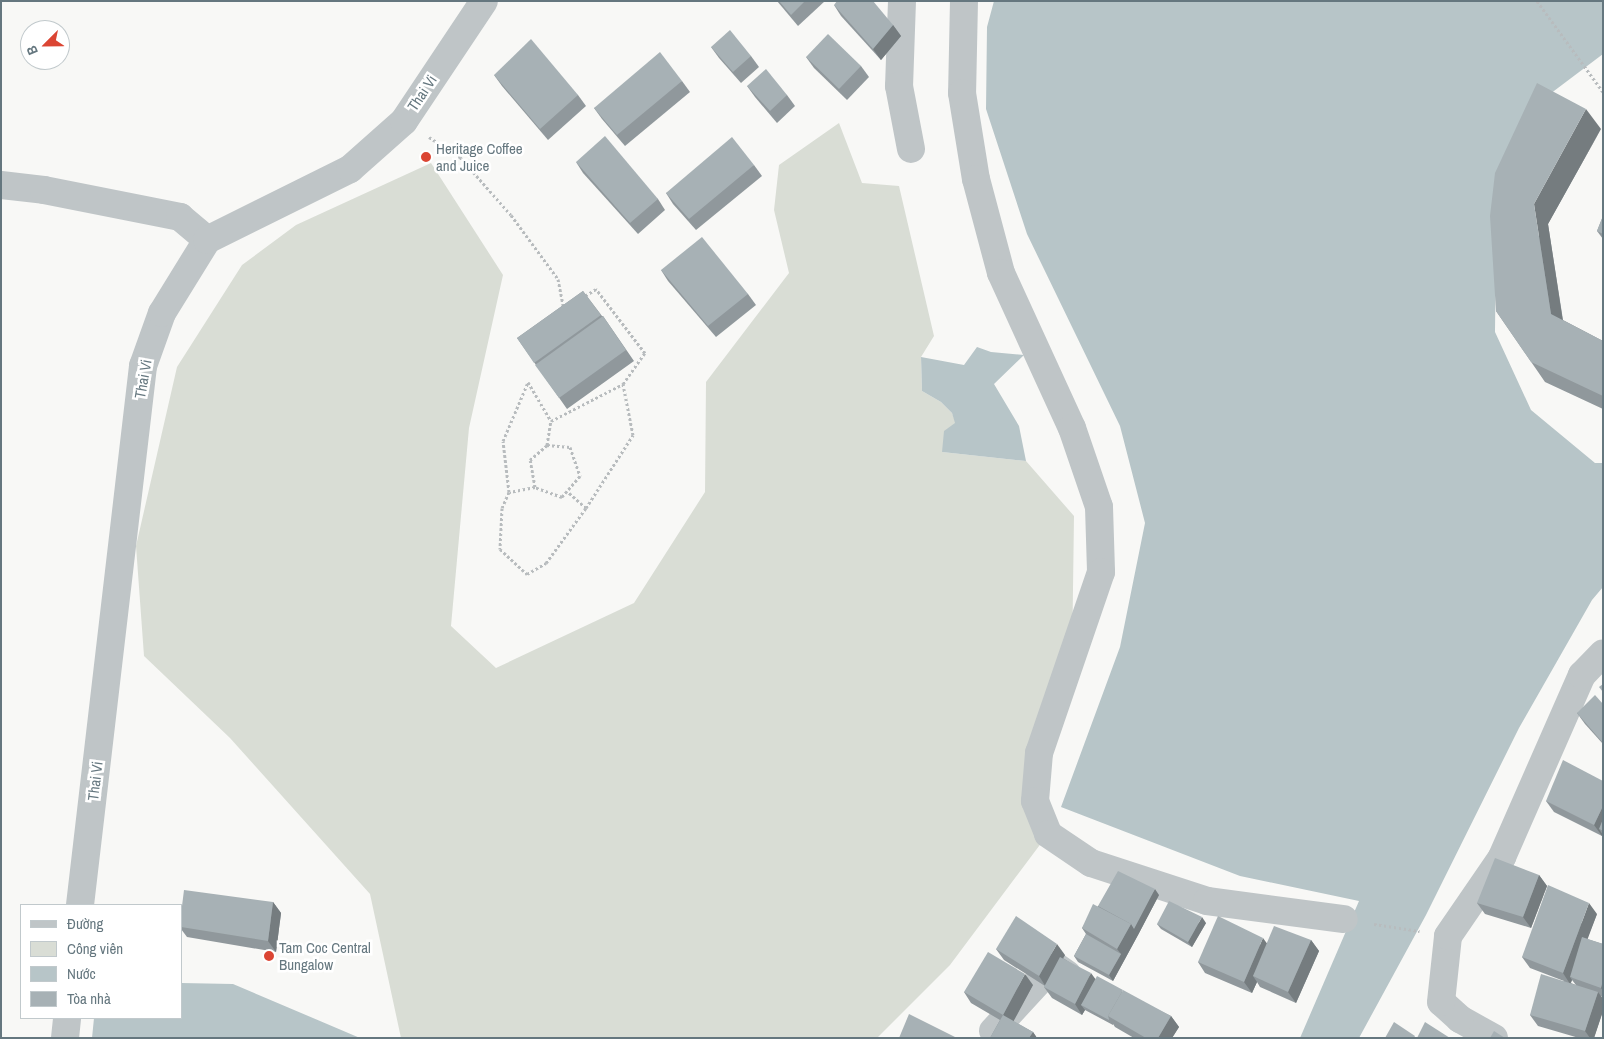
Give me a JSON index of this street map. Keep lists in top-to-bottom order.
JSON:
{
  "streets": {
    "street": ["Thai Vi"]
  },
  "places": ["Heritage Coffee and Juice", "Tam Coc Central Bungalow"],
  "legend": [
    "Đường",
    "Công viên",
    "Nước",
    "Tòa nhà"
  ],
  "north": "bottom left"
}
